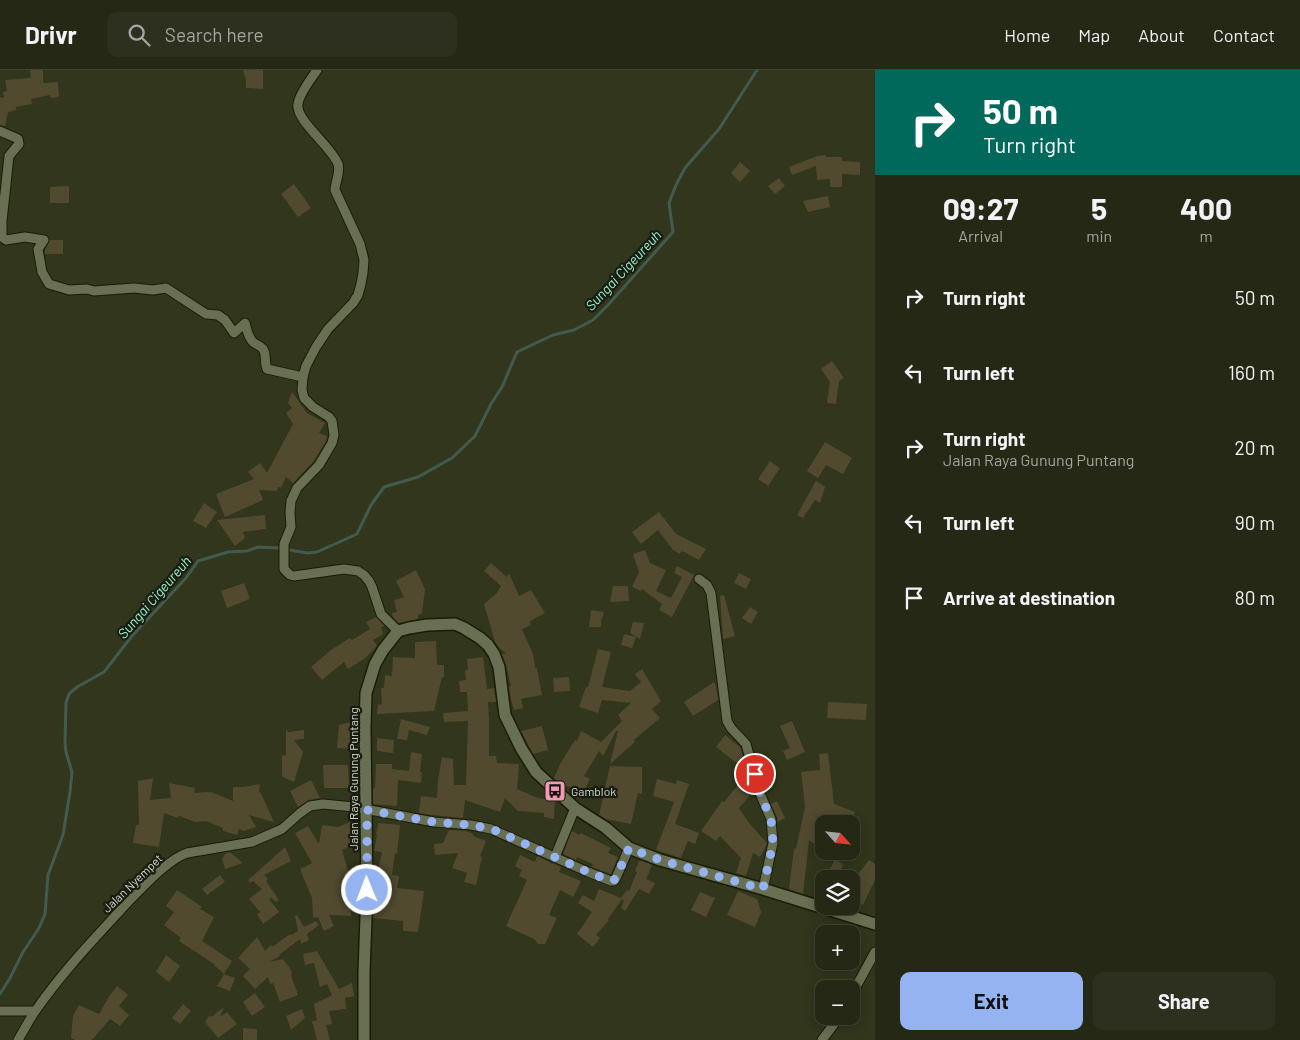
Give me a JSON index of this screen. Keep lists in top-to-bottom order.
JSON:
{
  "streets": {
    "street": ["Jalan Raya Gunung Puntang", "Jalan Nyempet"]
  },
  "crossings": [
    ["Jalan Raya Gunung Puntang", "Jalan Nyempet"]
  ],
  "water": ["Sungai Cigeureuh"],
  "places": {
    "bus stop": ["Gamblok"]
  },
  "north": "bottom right",
  "page": {
    "header": "Drivr",
    "search": "Search here",
    "nav": [
      "Home",
      "Map",
      "About",
      "Contact"
    ],
    "turn": ["50 m", "Turn right"],
    "eta": [
      "09:27",
      "Arrival",
      "5",
      "min",
      "400",
      "m"
    ],
    "list": [
      {
        "name": "Turn right",
        "value": "50 m"
      },
      {
        "name": "Turn left",
        "value": "160 m"
      },
      {
        "name": "Turn right",
        "note": "Jalan Raya Gunung Puntang",
        "value": "20 m"
      },
      {
        "name": "Turn left",
        "value": "90 m"
      },
      {
        "name": "Arrive at destination",
        "value": "80 m"
      }
    ],
    "map_buttons": ["+", "−"],
    "buttons": ["Exit", "Share"]
  }
}
